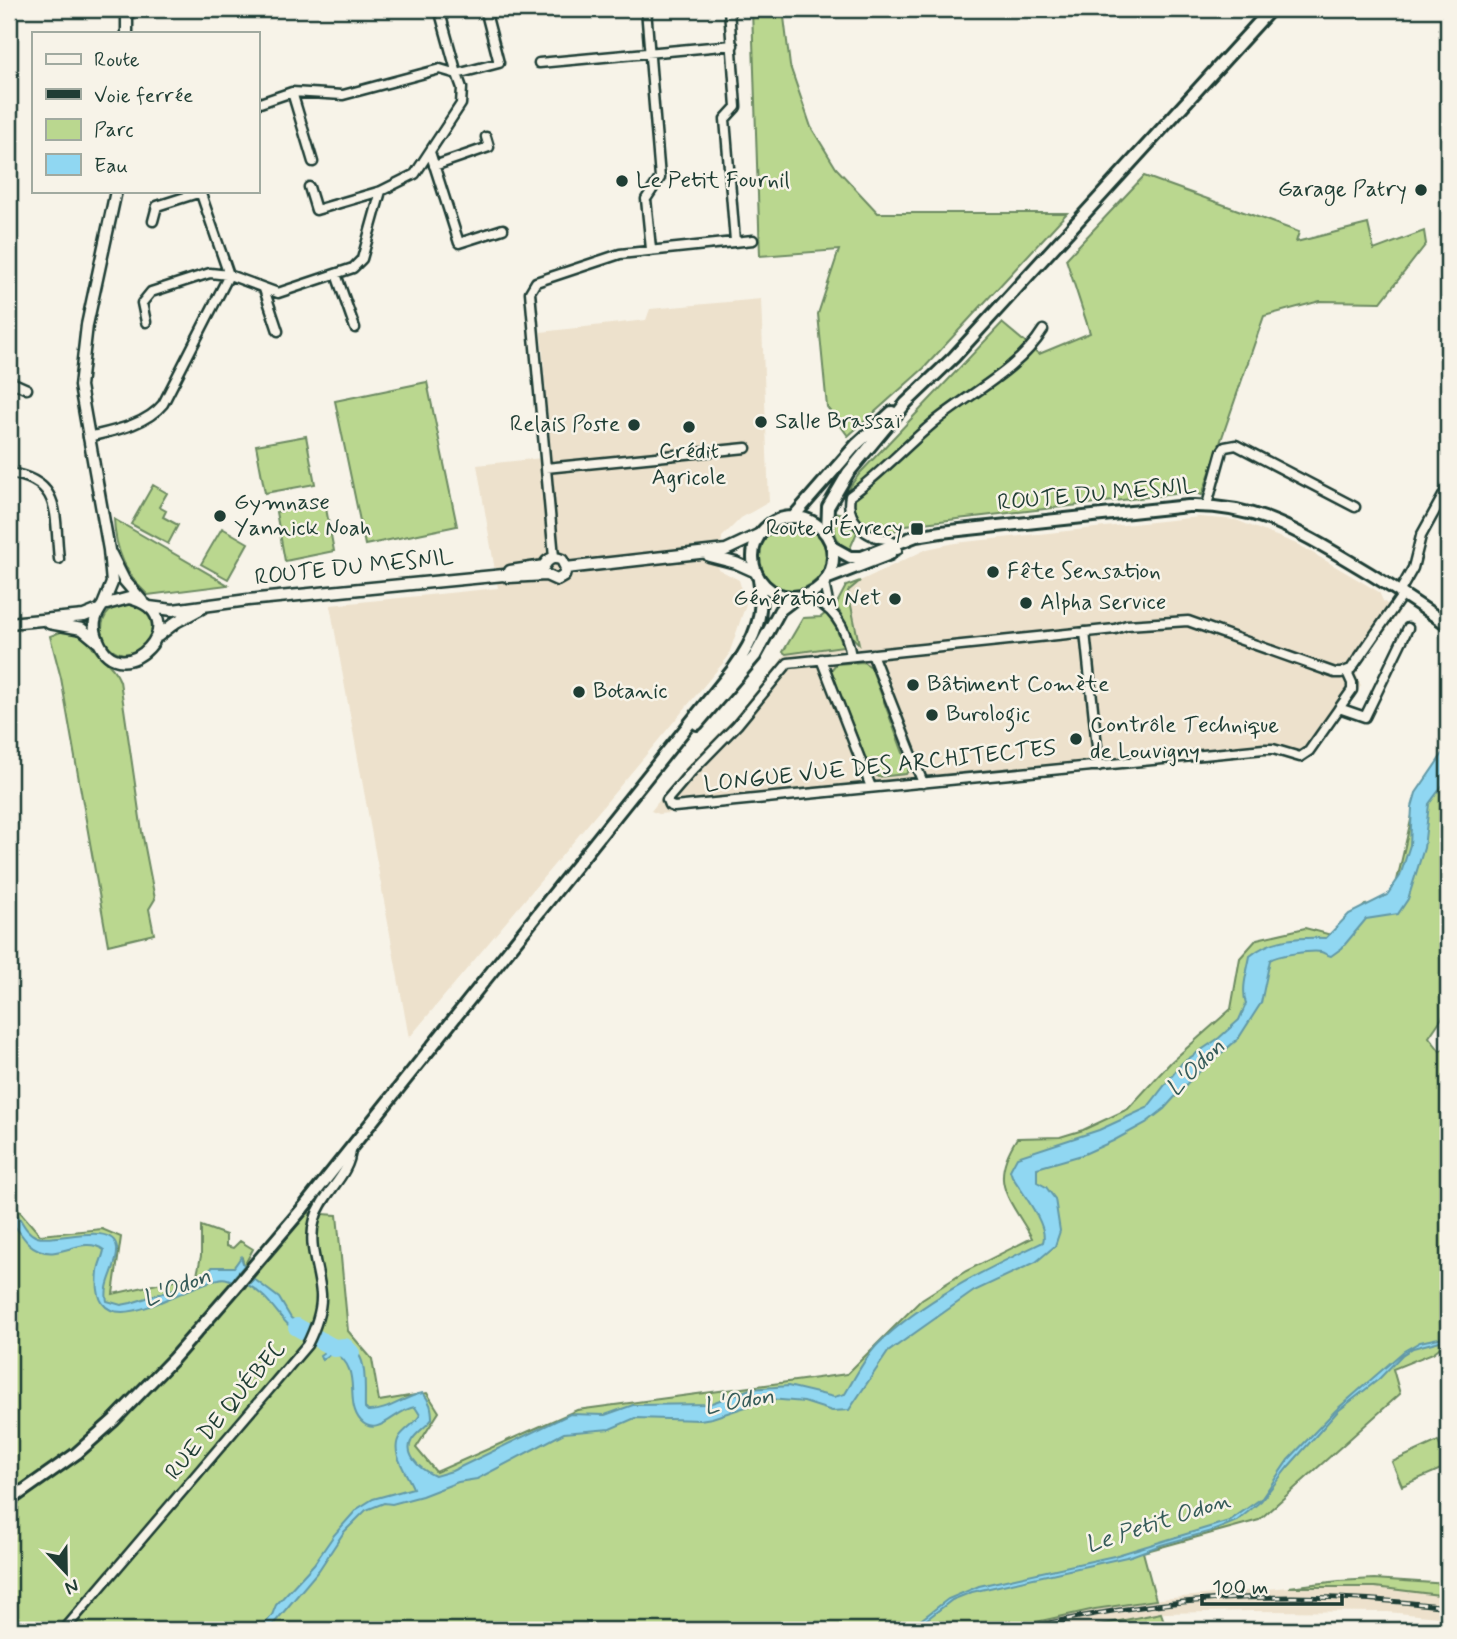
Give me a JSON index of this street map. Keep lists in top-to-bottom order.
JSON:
{
  "streets": {
    "main road": ["ROUTE DU MESNIL"],
    "street": ["LONGUE VUE DES ARCHITECTES", "RUE DE QUÉBEC"]
  },
  "water": ["L'Odon", "Le Petit Odon"],
  "places": {
    "other": [
      "Le Petit Fournil",
      "Garage Patry",
      "Salle Brassaï",
      "Relais Poste",
      "Crédit Agricole",
      "Gymnase Yannick Noah",
      "Fête Sensation",
      "Génération Net",
      "Alpha Service",
      "Bâtiment Comète",
      "Botanic",
      "Burologic",
      "Contrôle Technique de Louvigny"
    ],
    "transit": ["Route d'Évrecy"]
  },
  "legend": [
    "Route",
    "Voie ferrée",
    "Parc",
    "Eau"
  ],
  "scale_bar": "100 m",
  "north": "bottom"
}
